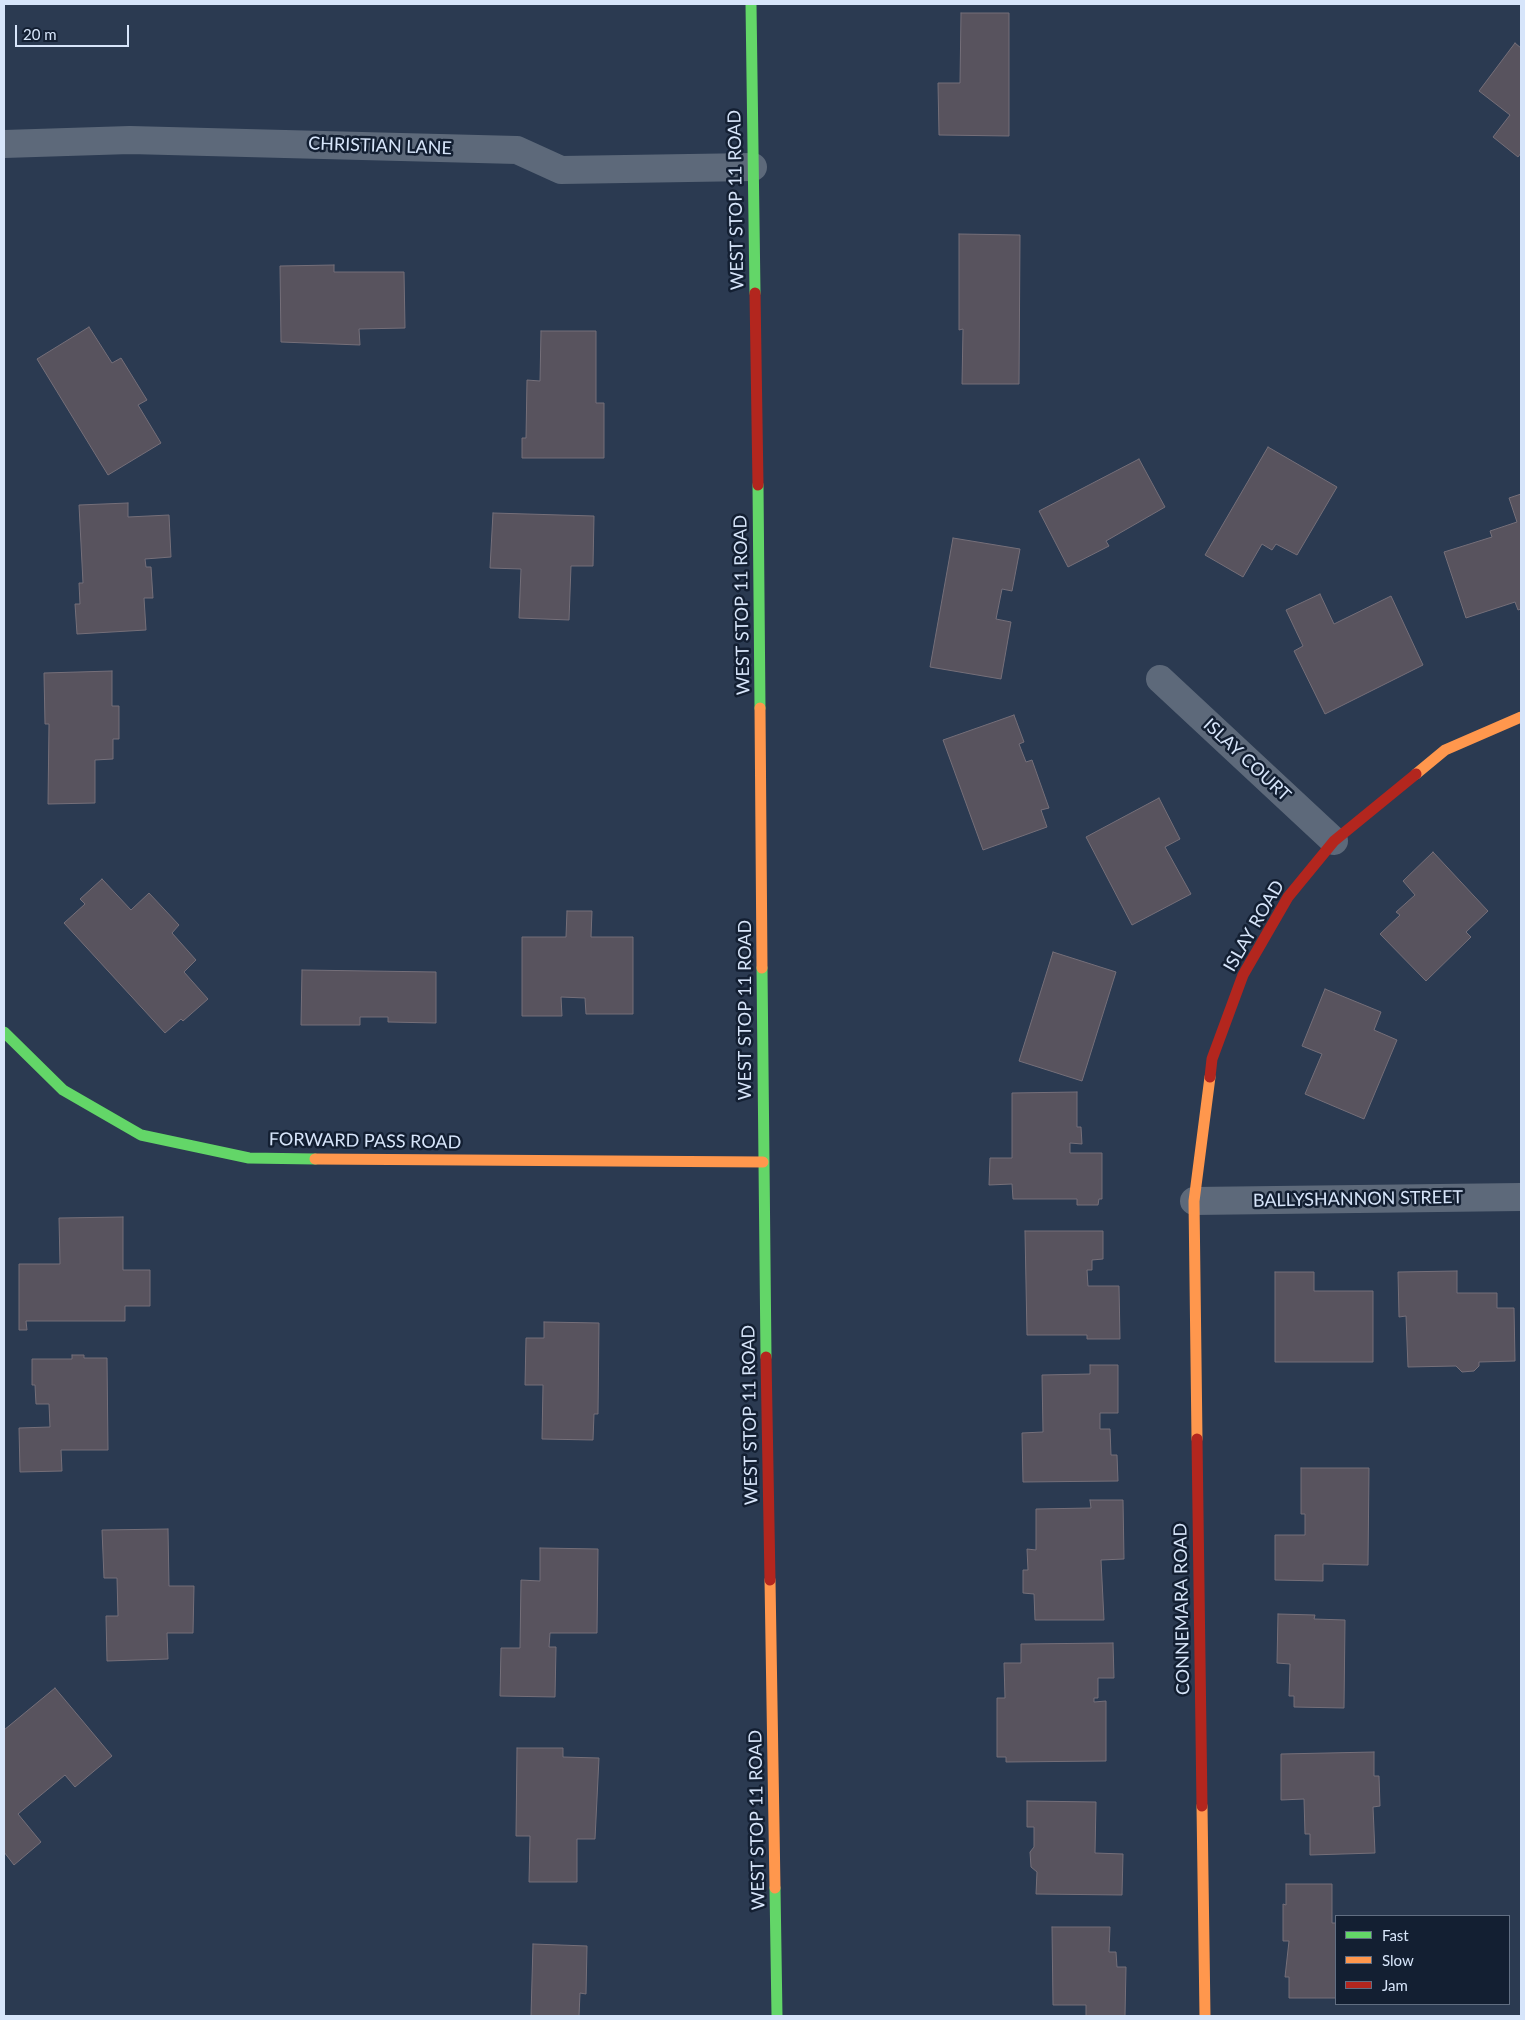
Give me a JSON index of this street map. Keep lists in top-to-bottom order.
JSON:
{
  "streets": {
    "street": [
      "CHRISTIAN LANE",
      "WEST STOP 11 ROAD",
      "ISLAY COURT",
      "ISLAY ROAD",
      "FORWARD PASS ROAD",
      "BALLYSHANNON STREET",
      "CONNEMARA ROAD"
    ]
  },
  "crossings": [
    ["CHRISTIAN LANE", "WEST STOP 11 ROAD"],
    ["WEST STOP 11 ROAD", "FORWARD PASS ROAD"],
    ["ISLAY COURT", "ISLAY ROAD"],
    ["ISLAY ROAD", "BALLYSHANNON STREET"],
    ["ISLAY ROAD", "CONNEMARA ROAD"],
    ["BALLYSHANNON STREET", "CONNEMARA ROAD"]
  ],
  "legend": ["Fast", "Slow", "Jam"],
  "scale_bar": "20 m"
}
